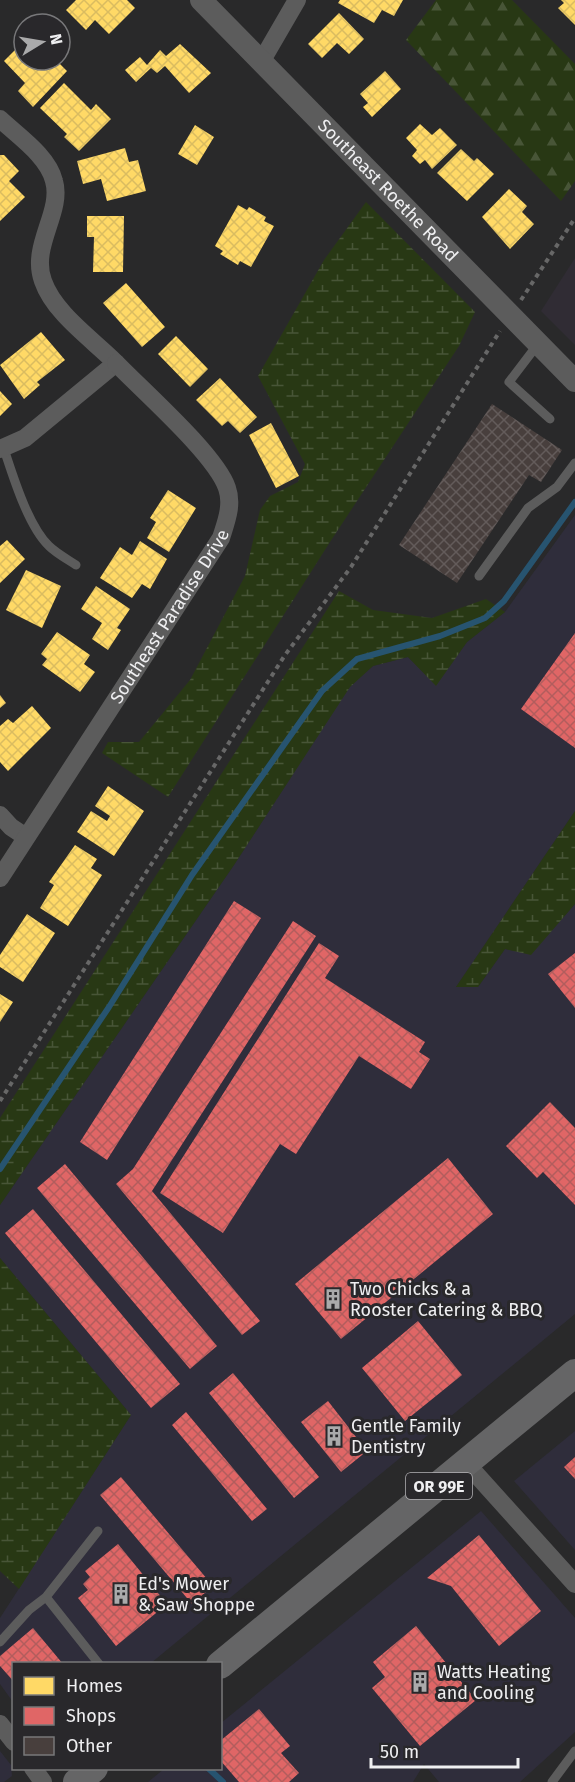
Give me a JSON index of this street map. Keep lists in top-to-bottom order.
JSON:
{
  "streets": {
    "main road": ["OR 99E"],
    "street": ["Southeast Roethe Road", "Southeast Paradise Drive"]
  },
  "places": {
    "building": [
      "Two Chicks & a Rooster Catering & BBQ",
      "Gentle Family Dentistry",
      "Ed's Mower & Saw Shoppe",
      "Watts Heating and Cooling"
    ]
  },
  "legend": ["Homes", "Shops", "Other"],
  "scale_bar": "50 m",
  "north": "right"
}
